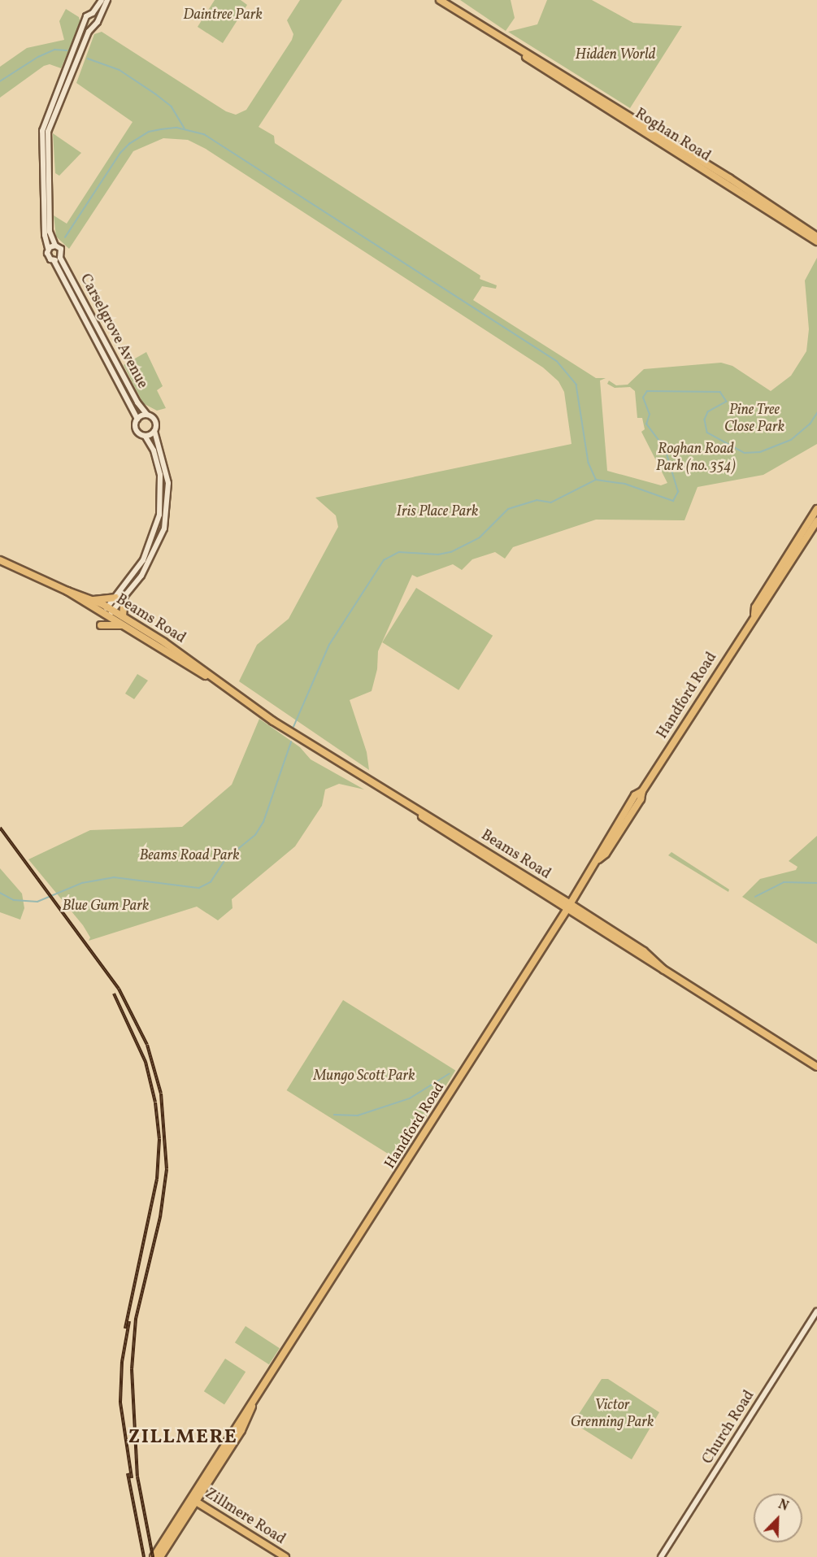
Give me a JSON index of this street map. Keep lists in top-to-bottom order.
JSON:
{
  "streets": {
    "main road": [
      "Roghan Road",
      "Beams Road",
      "Handford Road",
      "Zillmere Road"
    ],
    "street": ["Carselgrove Avenue", "Church Road"]
  },
  "crossings": [
    ["Beams Road", "Handford Road"],
    ["Handford Road", "Zillmere Road"]
  ],
  "districts": ["ZILLMERE"],
  "parks": [
    "Daintree Park",
    "Hidden World",
    "Pine Tree Close Park",
    "Roghan Road Park (no. 354)",
    "Iris Place Park",
    "Beams Road Park",
    "Blue Gum Park",
    "Mungo Scott Park",
    "Victor Grenning Park"
  ],
  "north": "top right"
}
